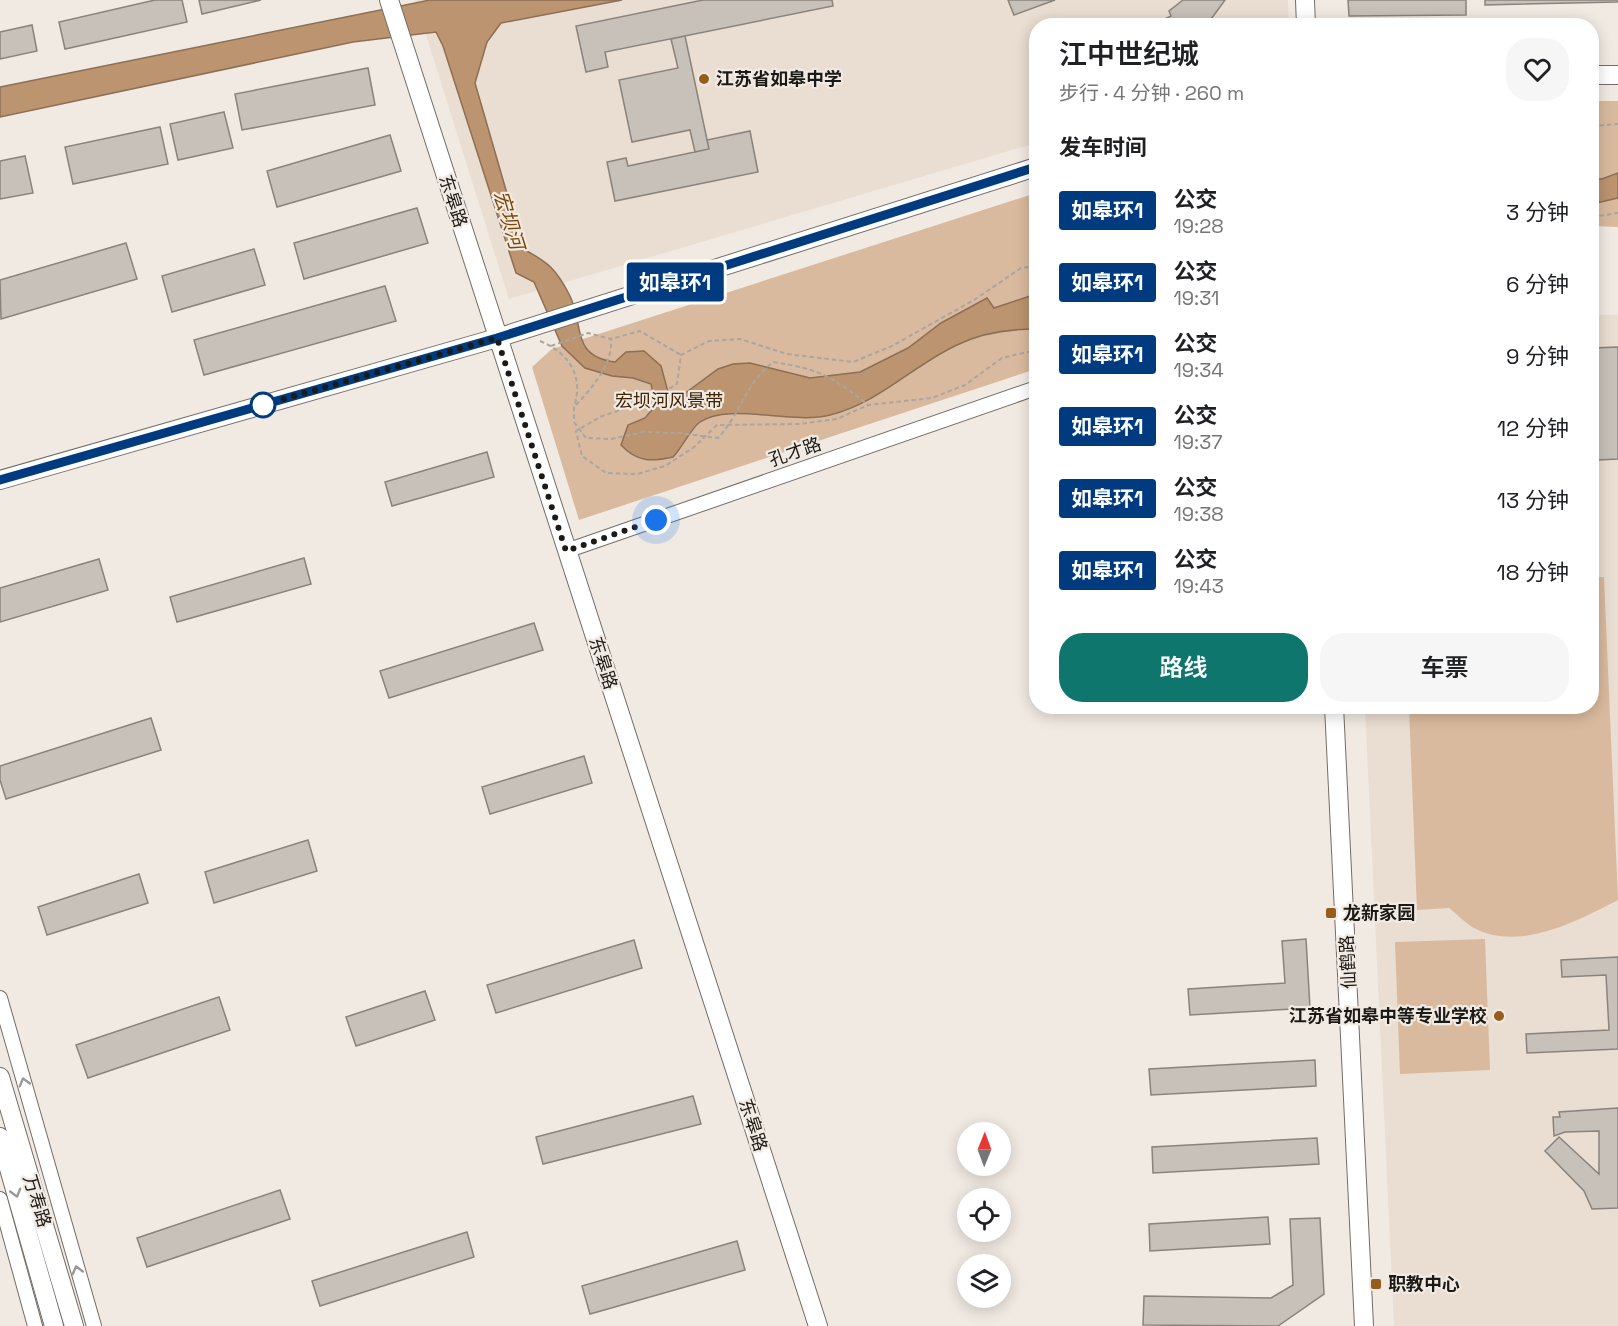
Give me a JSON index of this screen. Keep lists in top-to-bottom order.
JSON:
{
  "streets": {
    "street": [
      "东皋路",
      "孔才路",
      "仙鹤路",
      "万寿路"
    ]
  },
  "crossings": [
    ["东皋路", "孔才路"]
  ],
  "water": ["宏坝河"],
  "parks": ["宏坝河风景带"],
  "places": {
    "other": ["江苏省如皋中学", "江苏省如皋中等专业学校"],
    "transit": ["龙新家园", "职教中心"]
  },
  "lines": ["bus line 如皋环1"],
  "north": "top",
  "page": {
    "on_map": "如皋环1",
    "heading": [
      ["江中世纪城", "步行 · 4 分钟 · 260 m"],
      "发车时间"
    ],
    "list": [
      {
        "mark": "如皋环1",
        "name": "公交",
        "note": "19:28",
        "value": "3 分钟"
      },
      {
        "mark": "如皋环1",
        "name": "公交",
        "note": "19:31",
        "value": "6 分钟"
      },
      {
        "mark": "如皋环1",
        "name": "公交",
        "note": "19:34",
        "value": "9 分钟"
      },
      {
        "mark": "如皋环1",
        "name": "公交",
        "note": "19:37",
        "value": "12 分钟"
      },
      {
        "mark": "如皋环1",
        "name": "公交",
        "note": "19:38",
        "value": "13 分钟"
      },
      {
        "mark": "如皋环1",
        "name": "公交",
        "note": "19:43",
        "value": "18 分钟"
      }
    ],
    "buttons": ["路线", "车票"]
  }
}
